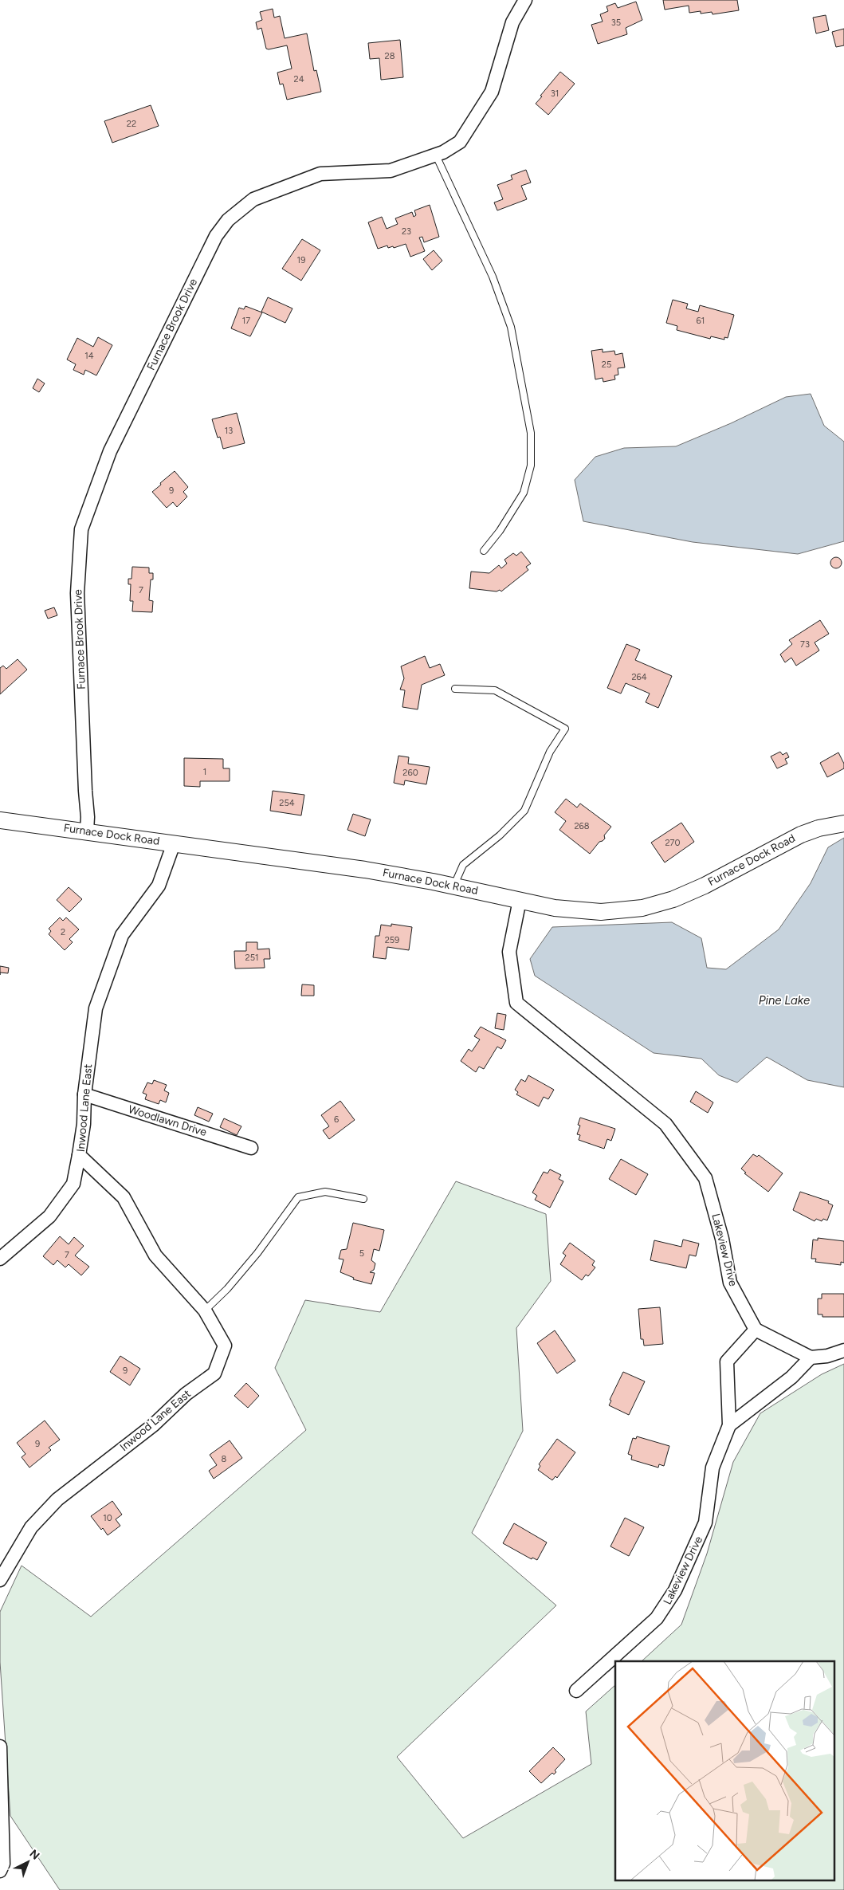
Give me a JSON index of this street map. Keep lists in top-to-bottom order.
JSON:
{
  "streets": {
    "street": [
      "Furnace Brook Drive",
      "Furnace Dock Road",
      "Inwood Lane East",
      "Woodlawn Drive",
      "Lakeview Drive"
    ]
  },
  "crossings": [
    ["Furnace Brook Drive", "Furnace Dock Road"],
    ["Furnace Dock Road", "Inwood Lane East"],
    ["Furnace Dock Road", "Lakeview Drive"],
    ["Inwood Lane East", "Woodlawn Drive"]
  ],
  "water": ["Pine Lake"],
  "house_numbers": [
    "35",
    "28",
    "24",
    "31",
    "22",
    "23",
    "19",
    "17",
    "61",
    "14",
    "25",
    "13",
    "9",
    "7",
    "73",
    "264",
    "1",
    "260",
    "254",
    "268",
    "270",
    "2",
    "259",
    "251",
    "6",
    "5",
    "7",
    "9",
    "9",
    "8",
    "10"
  ],
  "north": "top right"
}
